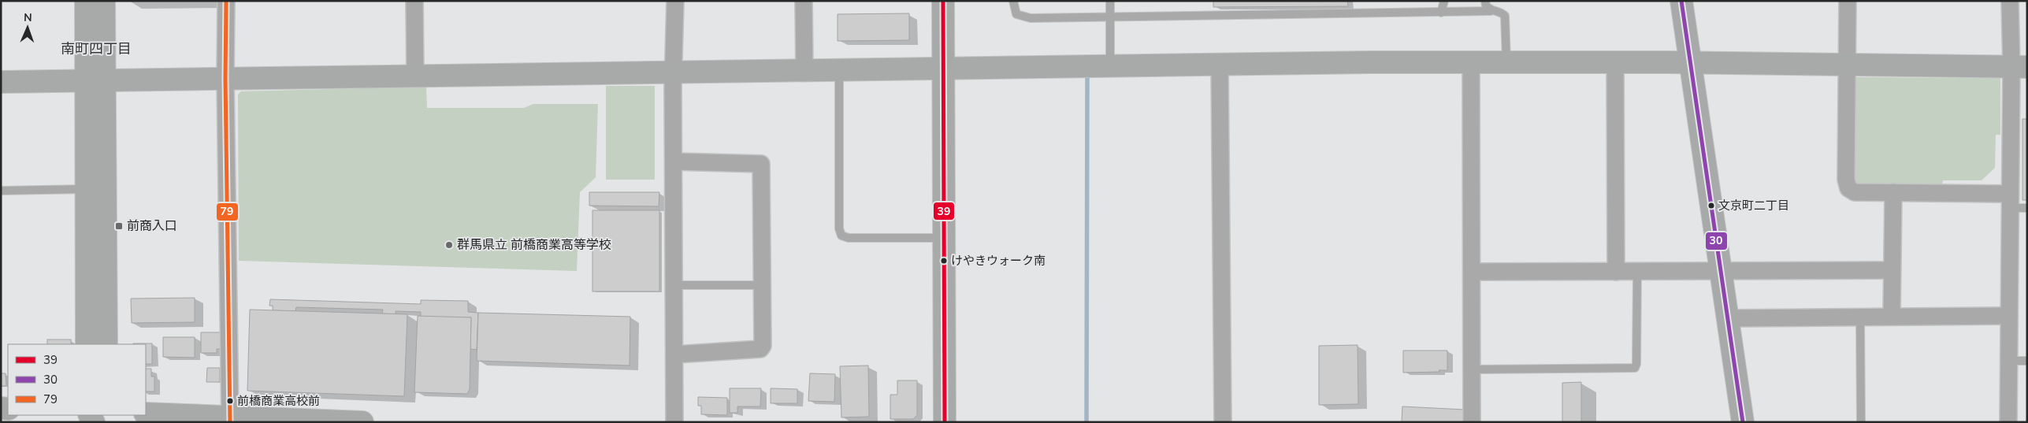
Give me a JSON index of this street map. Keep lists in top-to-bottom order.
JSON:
{
  "districts": ["南町四丁目"],
  "places": {
    "other": [
      "文京町二丁目",
      "群馬県立 前橋商業高等学校",
      "けやきウォーク南",
      "前橋商業高校前"
    ],
    "transit": ["前商入口"]
  },
  "lines": ["transit line 39", "transit line 30", "transit line 79"],
  "legend": ["39", "30", "79"],
  "north": "top"
}
